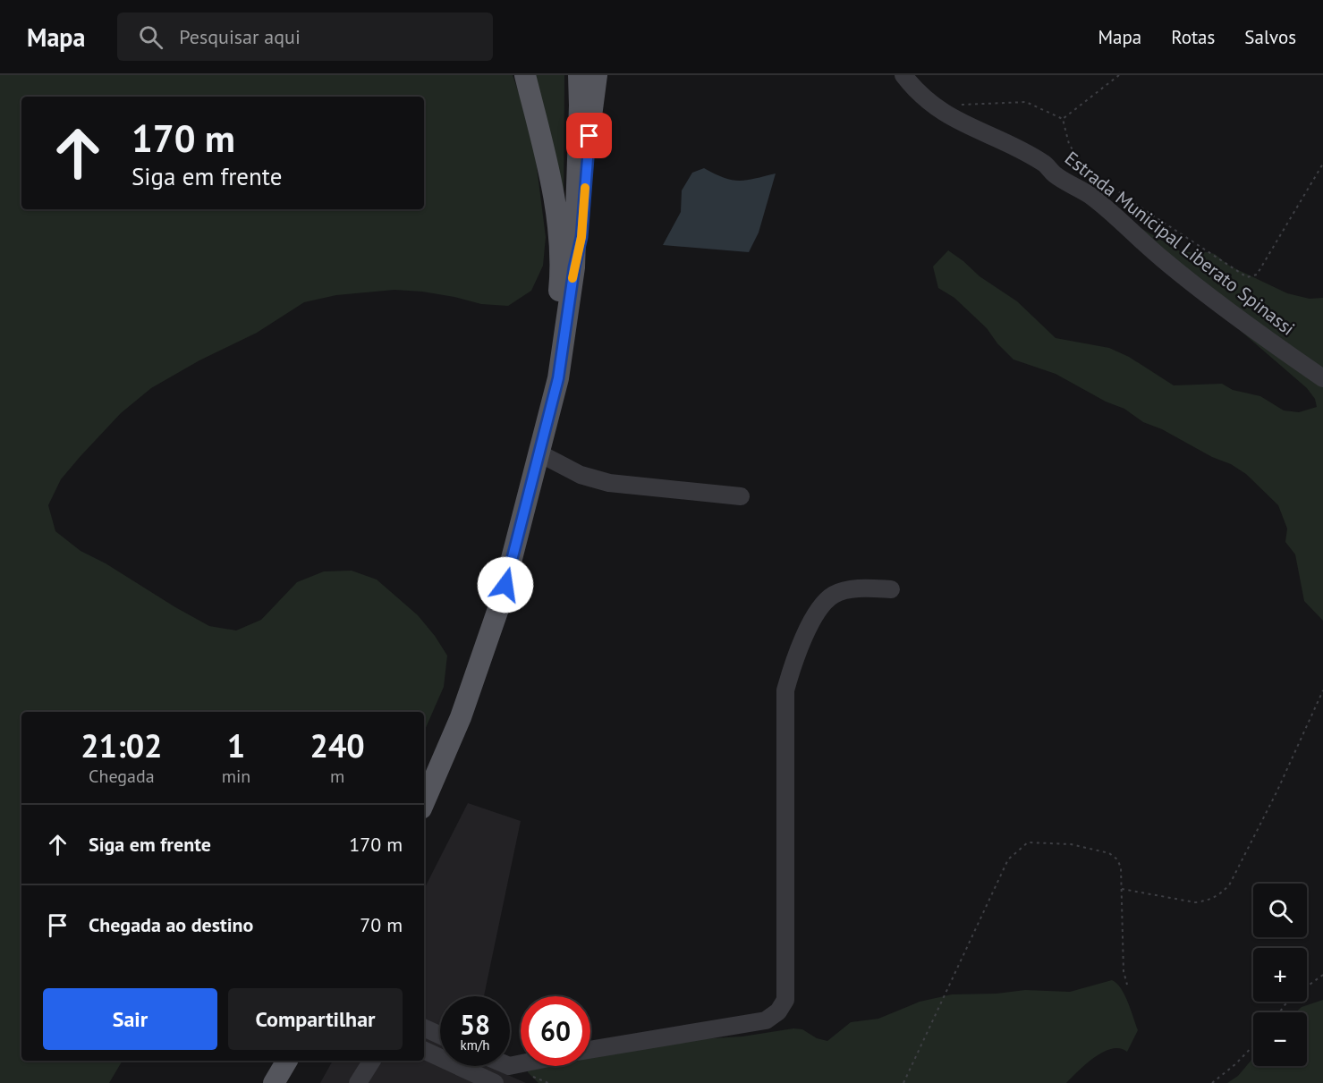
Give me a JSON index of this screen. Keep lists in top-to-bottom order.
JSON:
{
  "streets": {
    "street": ["Estrada Municipal Liberato Spinassi"]
  },
  "page": {
    "header": "Mapa",
    "search": "Pesquisar aqui",
    "nav": ["Mapa", "Rotas", "Salvos"],
    "turn": ["170 m", "Siga em frente"],
    "eta": [
      "21:02",
      "Chegada",
      "1",
      "min",
      "240",
      "m"
    ],
    "list": [
      {
        "name": "Siga em frente",
        "value": "170 m"
      },
      {
        "name": "Chegada ao destino",
        "value": "70 m"
      }
    ],
    "map_buttons": ["+", "−"],
    "buttons": ["Sair", "Compartilhar"],
    "speed": "58 km/h",
    "limit": "60"
  }
}
